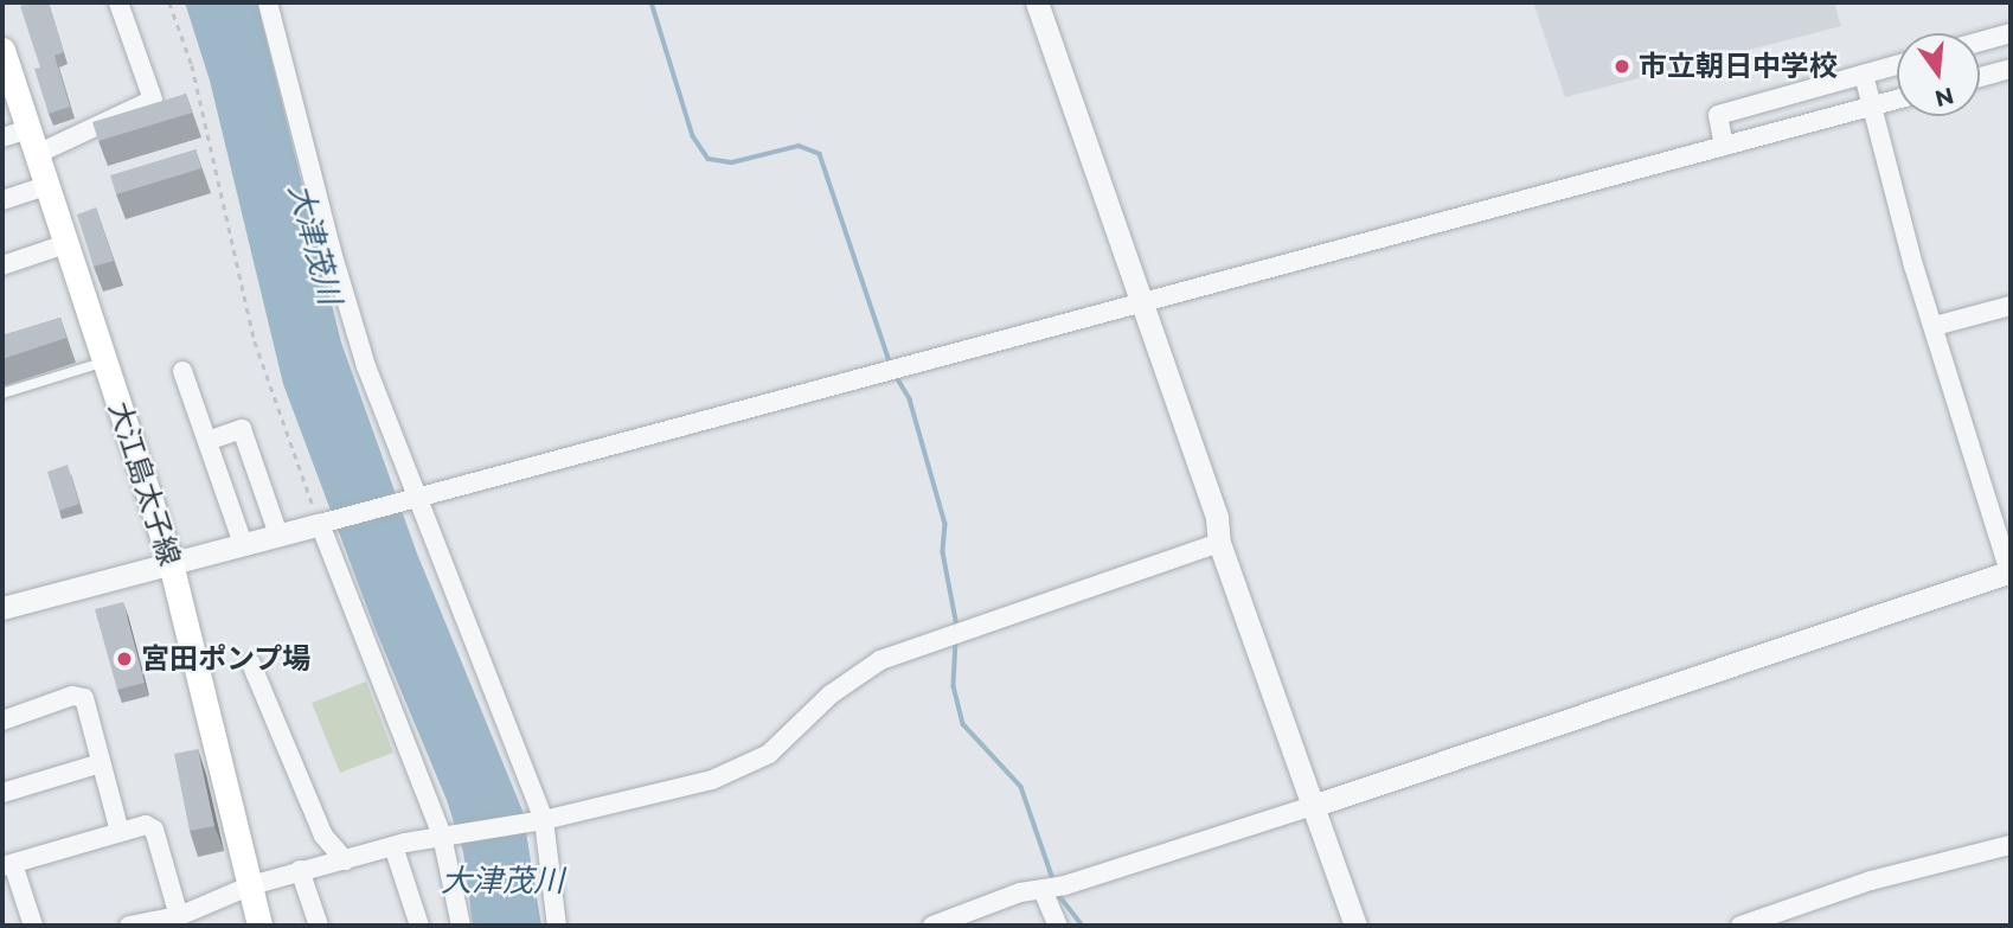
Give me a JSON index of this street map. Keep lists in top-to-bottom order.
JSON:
{
  "streets": {
    "main road": ["大江島太子線"]
  },
  "water": ["大津茂川"],
  "places": ["市立朝日中学校", "宮田ポンプ場"],
  "north": "bottom"
}
